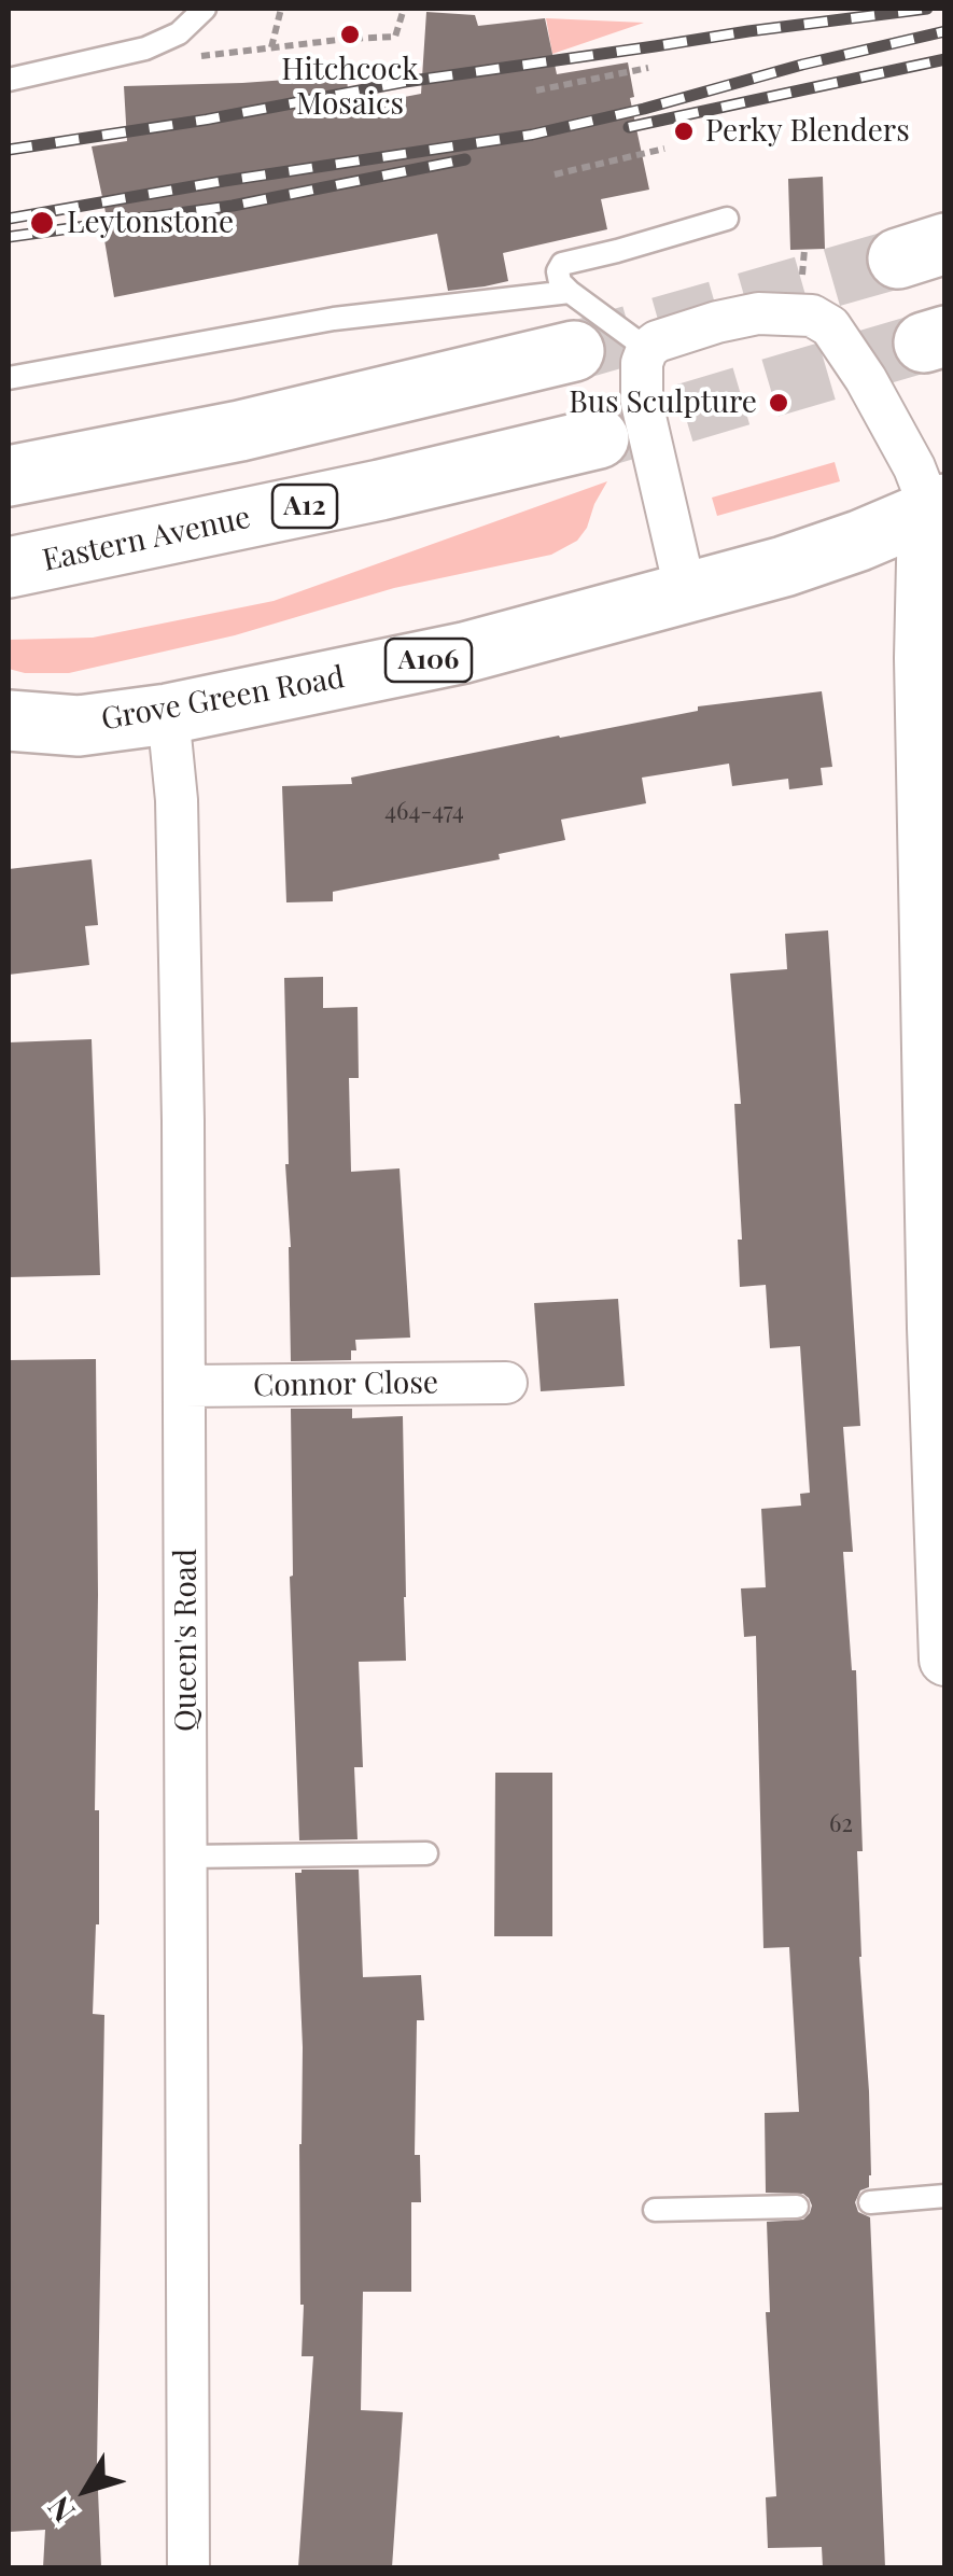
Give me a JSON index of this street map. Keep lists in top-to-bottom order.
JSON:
{
  "streets": {
    "main road": [
      "A12",
      "Eastern Avenue",
      "A106",
      "Grove Green Road"
    ],
    "street": ["Connor Close", "Queen's Road"]
  },
  "crossings": [
    ["Grove Green Road", "Queen's Road"],
    ["Connor Close", "Queen's Road"]
  ],
  "places": [
    "Hitchcock Mosaics",
    "Perky Blenders",
    "Leytonstone",
    "Bus Sculpture"
  ],
  "house_numbers": ["464-474", "62"],
  "north": "bottom left"
}
